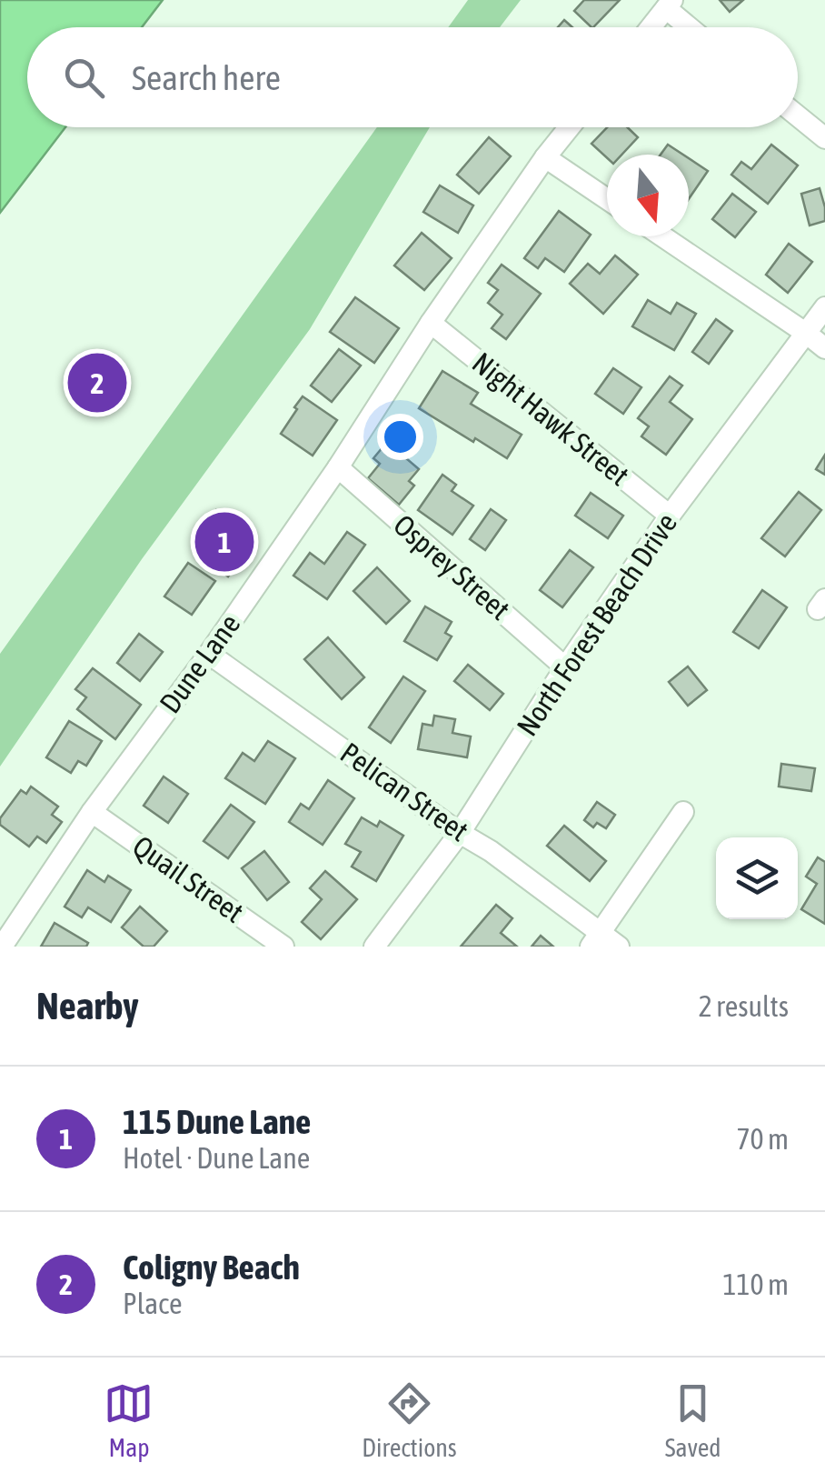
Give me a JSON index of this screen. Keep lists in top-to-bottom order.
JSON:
{
  "streets": {
    "street": [
      "Night Hawk Street",
      "Osprey Street",
      "North Forest Beach Drive",
      "Dune Lane",
      "Pelican Street",
      "Quail Street"
    ]
  },
  "crossings": [
    ["Night Hawk Street", "North Forest Beach Drive"],
    ["Night Hawk Street", "Dune Lane"],
    ["Osprey Street", "North Forest Beach Drive"],
    ["Osprey Street", "Dune Lane"],
    ["North Forest Beach Drive", "Pelican Street"],
    ["Dune Lane", "Pelican Street"],
    ["Dune Lane", "Quail Street"]
  ],
  "north": "bottom",
  "page": {
    "search": "Search here",
    "pins": ["2", "1"],
    "heading": ["Nearby", "2 results"],
    "list": [
      {
        "mark": "1",
        "name": "115 Dune Lane",
        "note": "Hotel · Dune Lane",
        "value": "70 m"
      },
      {
        "mark": "2",
        "name": "Coligny Beach",
        "note": "Place",
        "value": "110 m"
      }
    ],
    "nav": ["Map", "Directions", "Saved"]
  }
}
